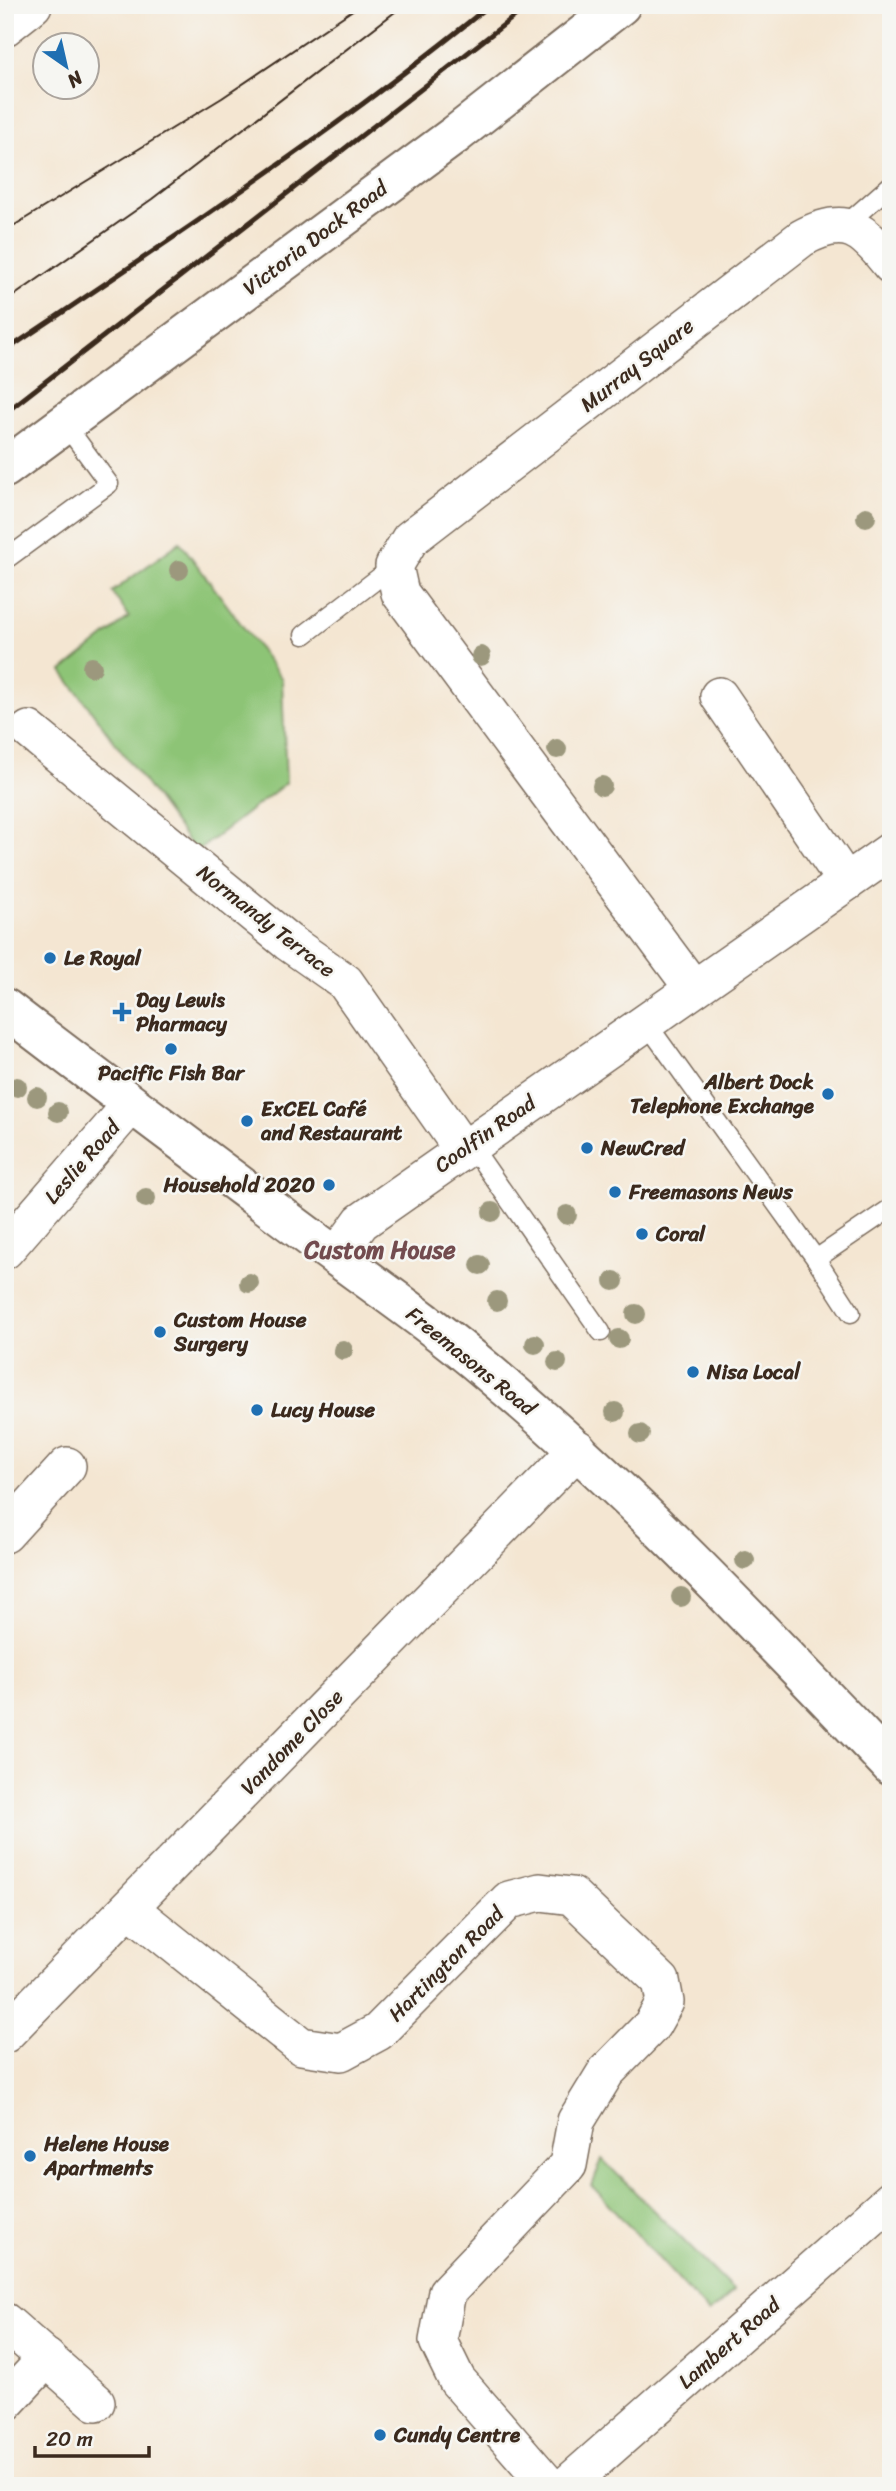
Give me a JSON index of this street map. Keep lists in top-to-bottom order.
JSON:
{
  "streets": {
    "street": [
      "Victoria Dock Road",
      "Murray Square",
      "Normandy Terrace",
      "Coolfin Road",
      "Leslie Road",
      "Freemasons Road",
      "Vandome Close",
      "Hartington Road",
      "Lambert Road"
    ]
  },
  "crossings": [
    ["Normandy Terrace", "Coolfin Road"],
    ["Coolfin Road", "Freemasons Road"],
    ["Leslie Road", "Freemasons Road"],
    ["Freemasons Road", "Vandome Close"],
    ["Vandome Close", "Hartington Road"]
  ],
  "districts": ["Custom House"],
  "places": {
    "other": [
      "Le Royal",
      "Pacific Fish Bar",
      "Albert Dock Telephone Exchange",
      "ExCEL Café and Restaurant",
      "NewCred",
      "Household 2020",
      "Freemasons News",
      "Coral",
      "Custom House Surgery",
      "Nisa Local",
      "Lucy House",
      "Helene House Apartments",
      "Cundy Centre"
    ],
    "health": ["Day Lewis Pharmacy"]
  },
  "scale_bar": "20 m",
  "north": "bottom right"
}
